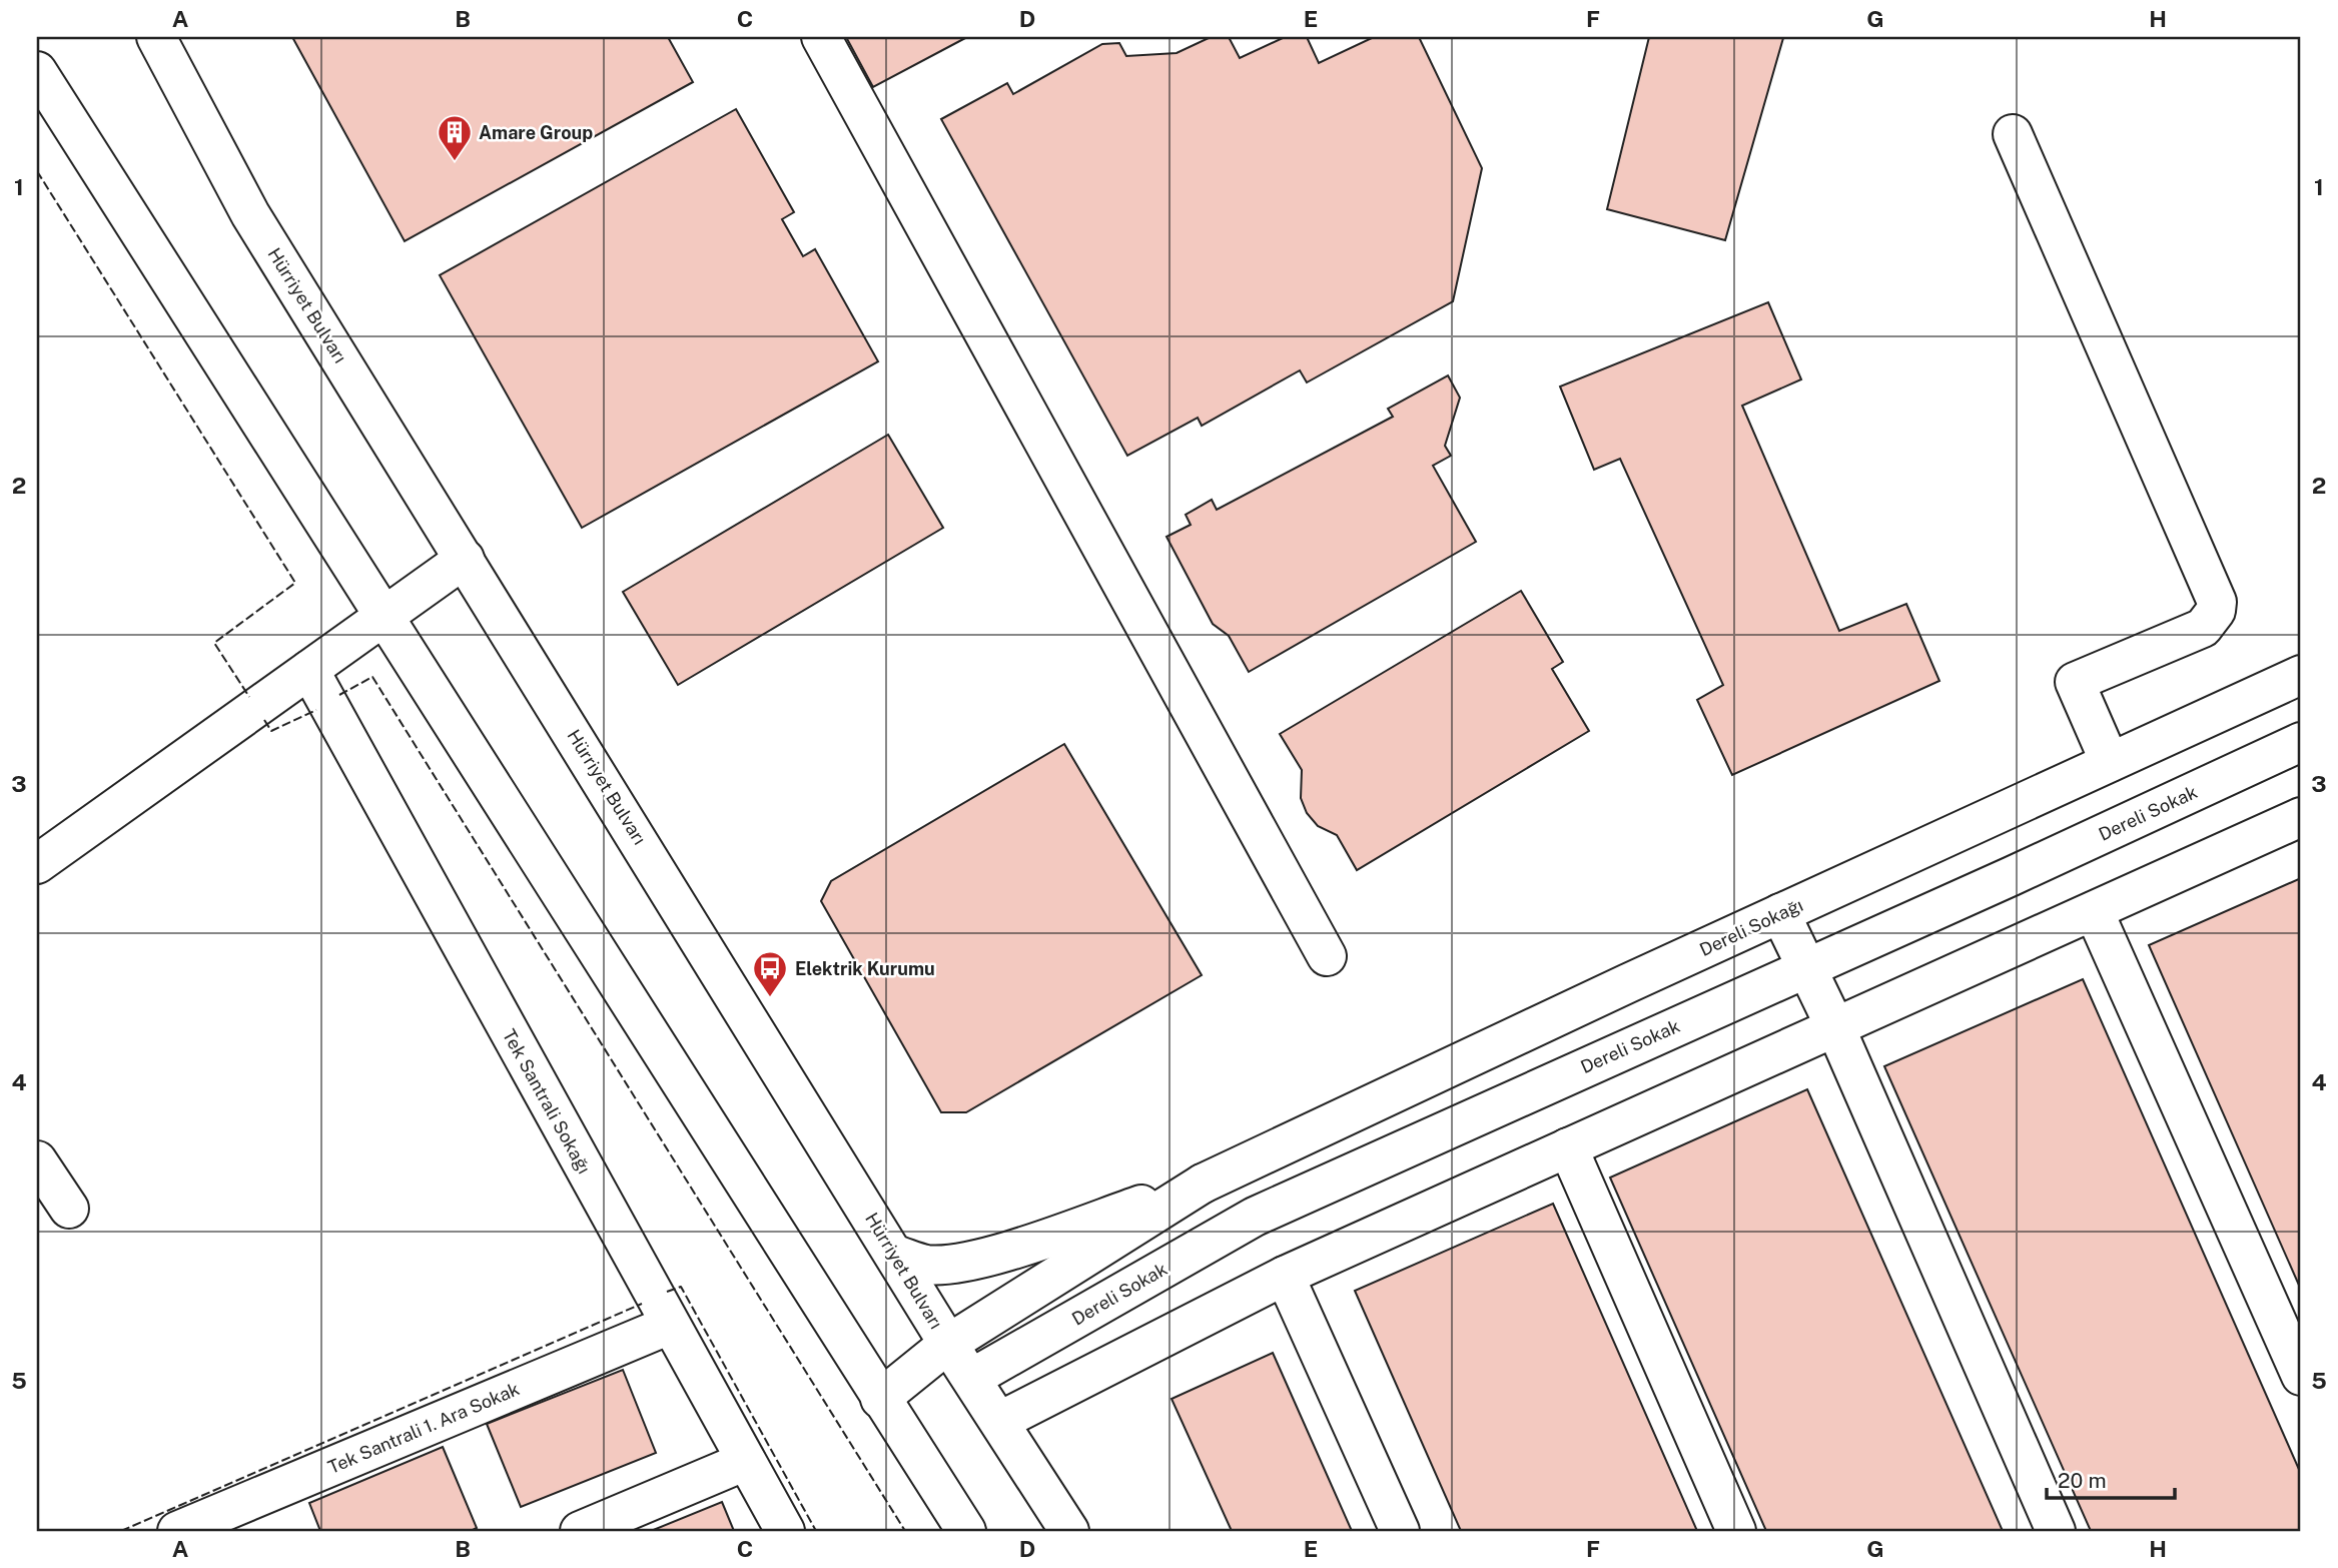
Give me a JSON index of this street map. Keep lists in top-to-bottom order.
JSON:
{
  "streets": {
    "street": [
      "Hürriyet Bulvarı",
      "Dereli Sokak",
      "Dereli Sokağı",
      "Tek Santrali Sokağı",
      "Tek Santrali 1. Ara Sokak"
    ]
  },
  "crossings": [
    ["Hürriyet Bulvarı", "Dereli Sokak"],
    ["Tek Santrali Sokağı", "Tek Santrali 1. Ara Sokak"]
  ],
  "places": {
    "building": ["Amare Group"],
    "bus stop": ["Elektrik Kurumu"]
  },
  "scale_bar": "20 m",
  "grid": {
    "columns": [
      "A",
      "B",
      "C",
      "D",
      "E",
      "F",
      "G",
      "H"
    ],
    "rows": [
      "1",
      "2",
      "3",
      "4",
      "5"
    ]
  }
}
